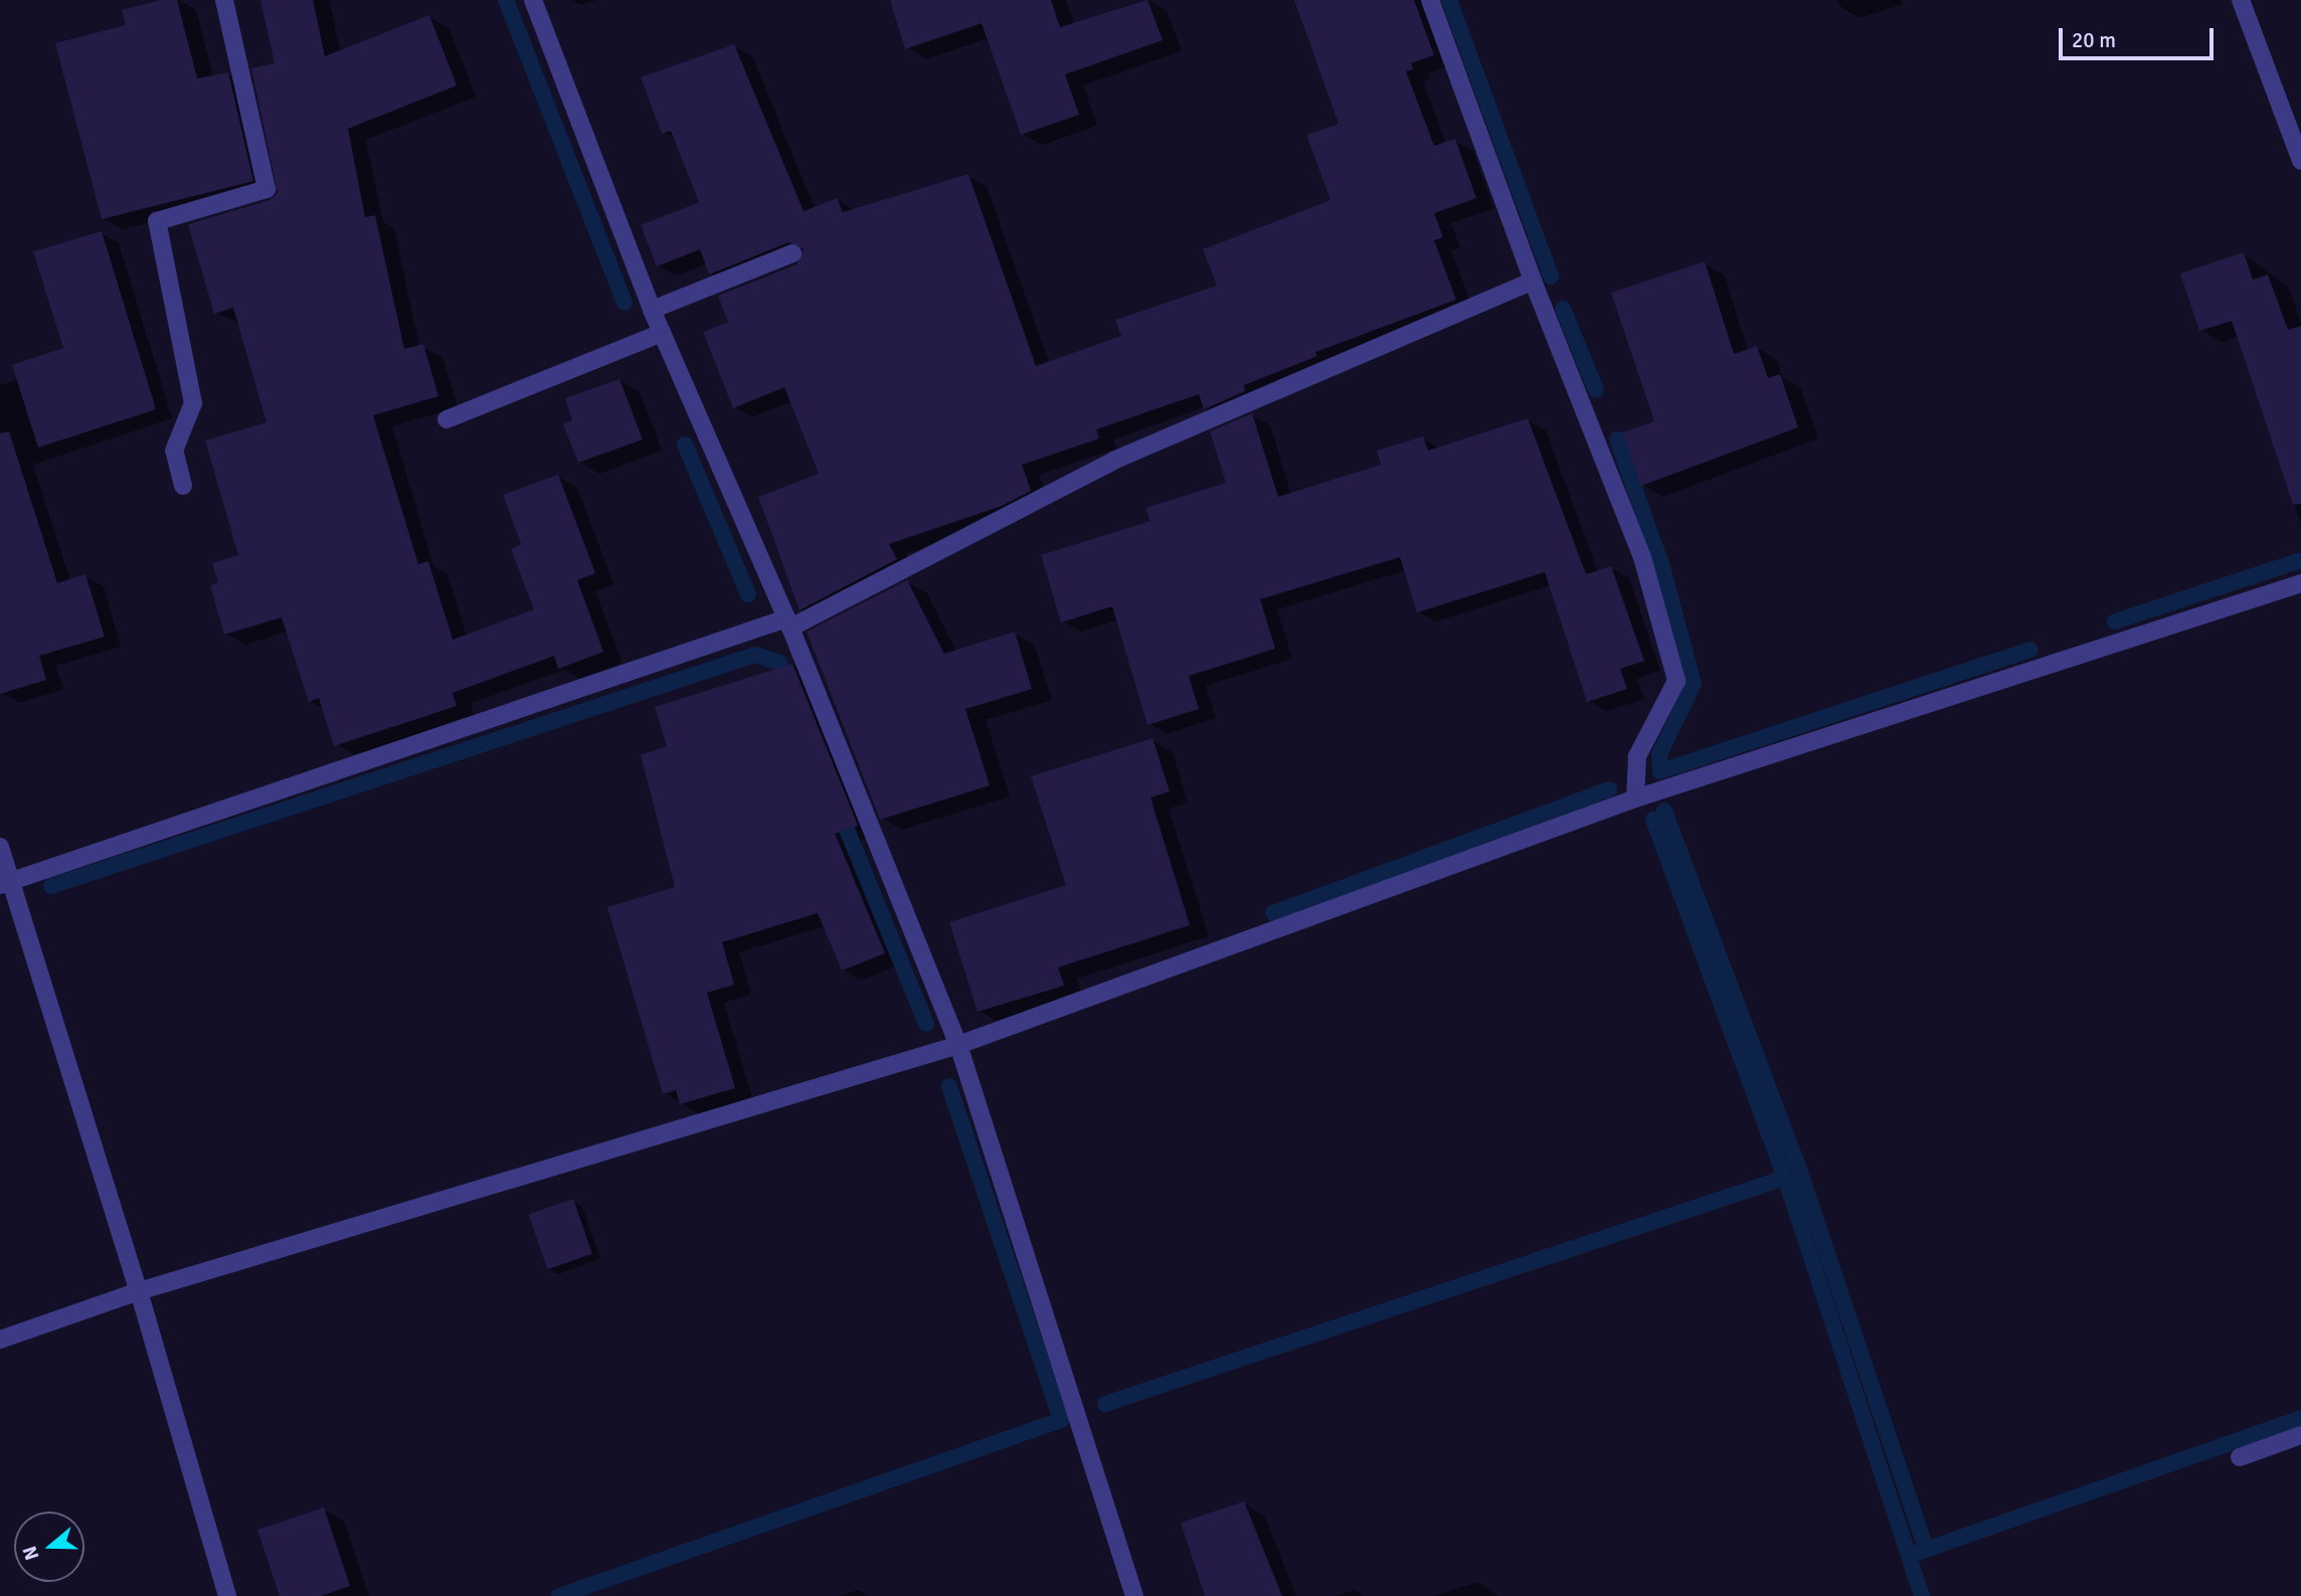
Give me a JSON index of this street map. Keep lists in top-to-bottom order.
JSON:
{
  "scale_bar": "20 m",
  "north": "left"
}
